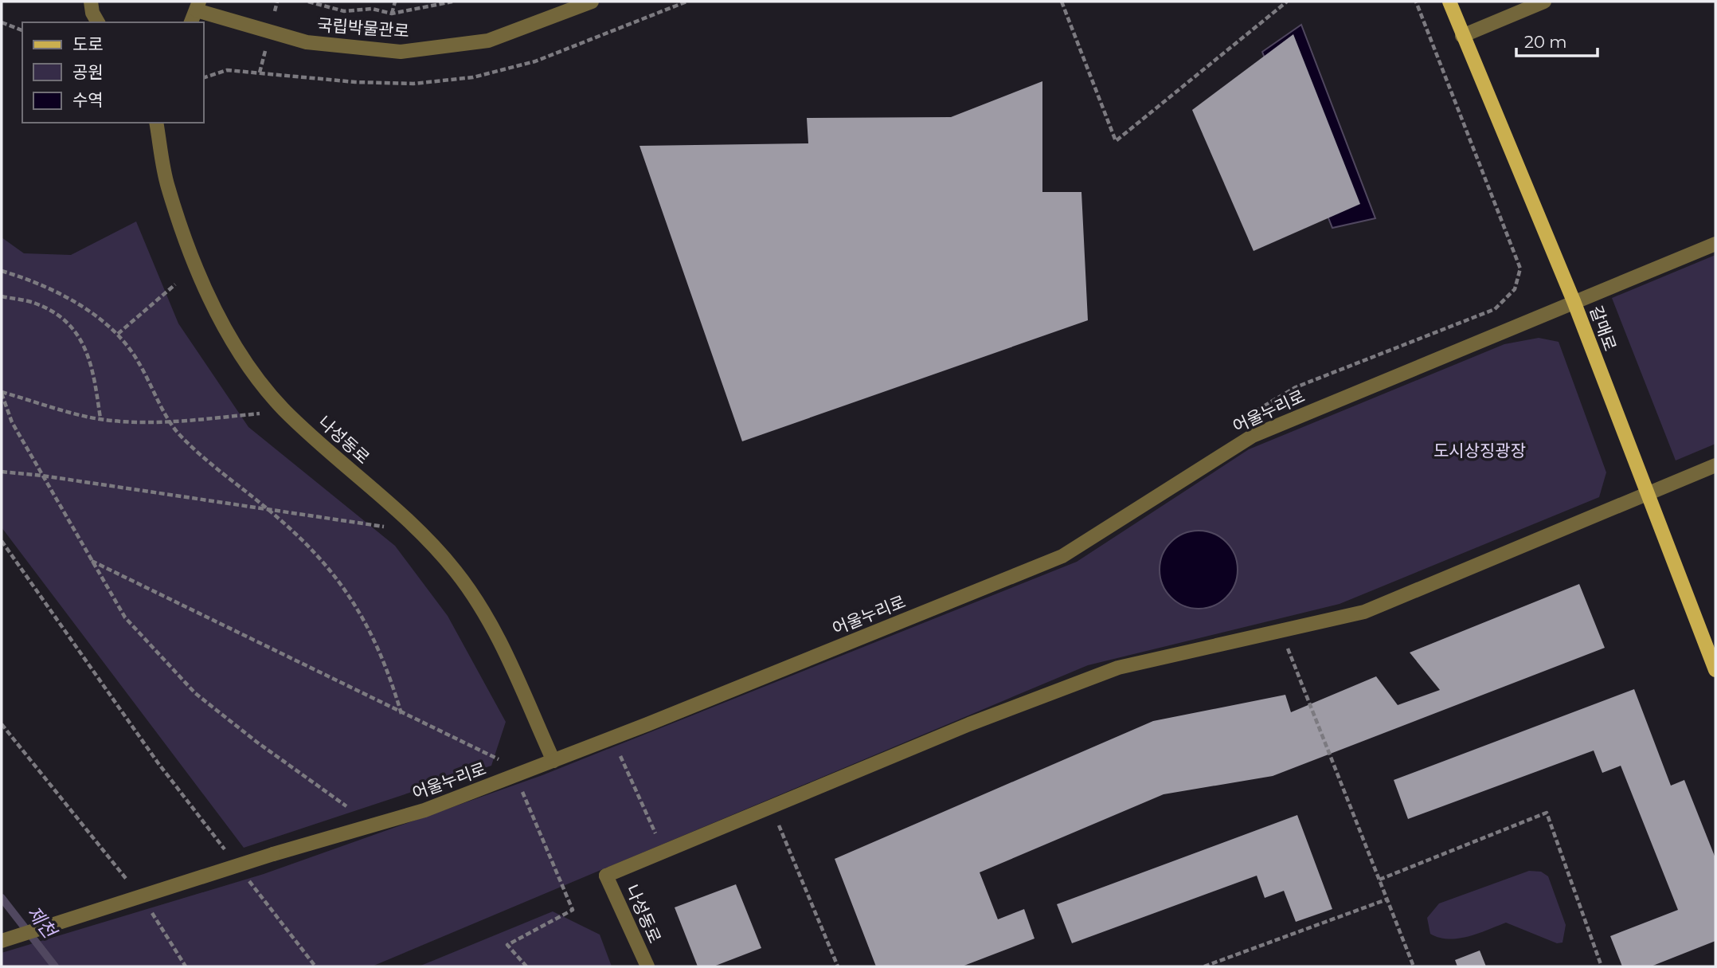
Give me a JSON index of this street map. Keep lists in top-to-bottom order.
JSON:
{
  "streets": {
    "main road": ["갈매로"],
    "street": ["국립박물관로", "어울누리로", "나성동로"]
  },
  "crossings": [
    ["갈매로", "어울누리로"],
    ["갈매로", "나성동로"],
    ["어울누리로", "나성동로"]
  ],
  "water": ["제천"],
  "parks": ["도시상징광장"],
  "legend": ["도로", "공원", "수역"],
  "scale_bar": "20 m"
}
